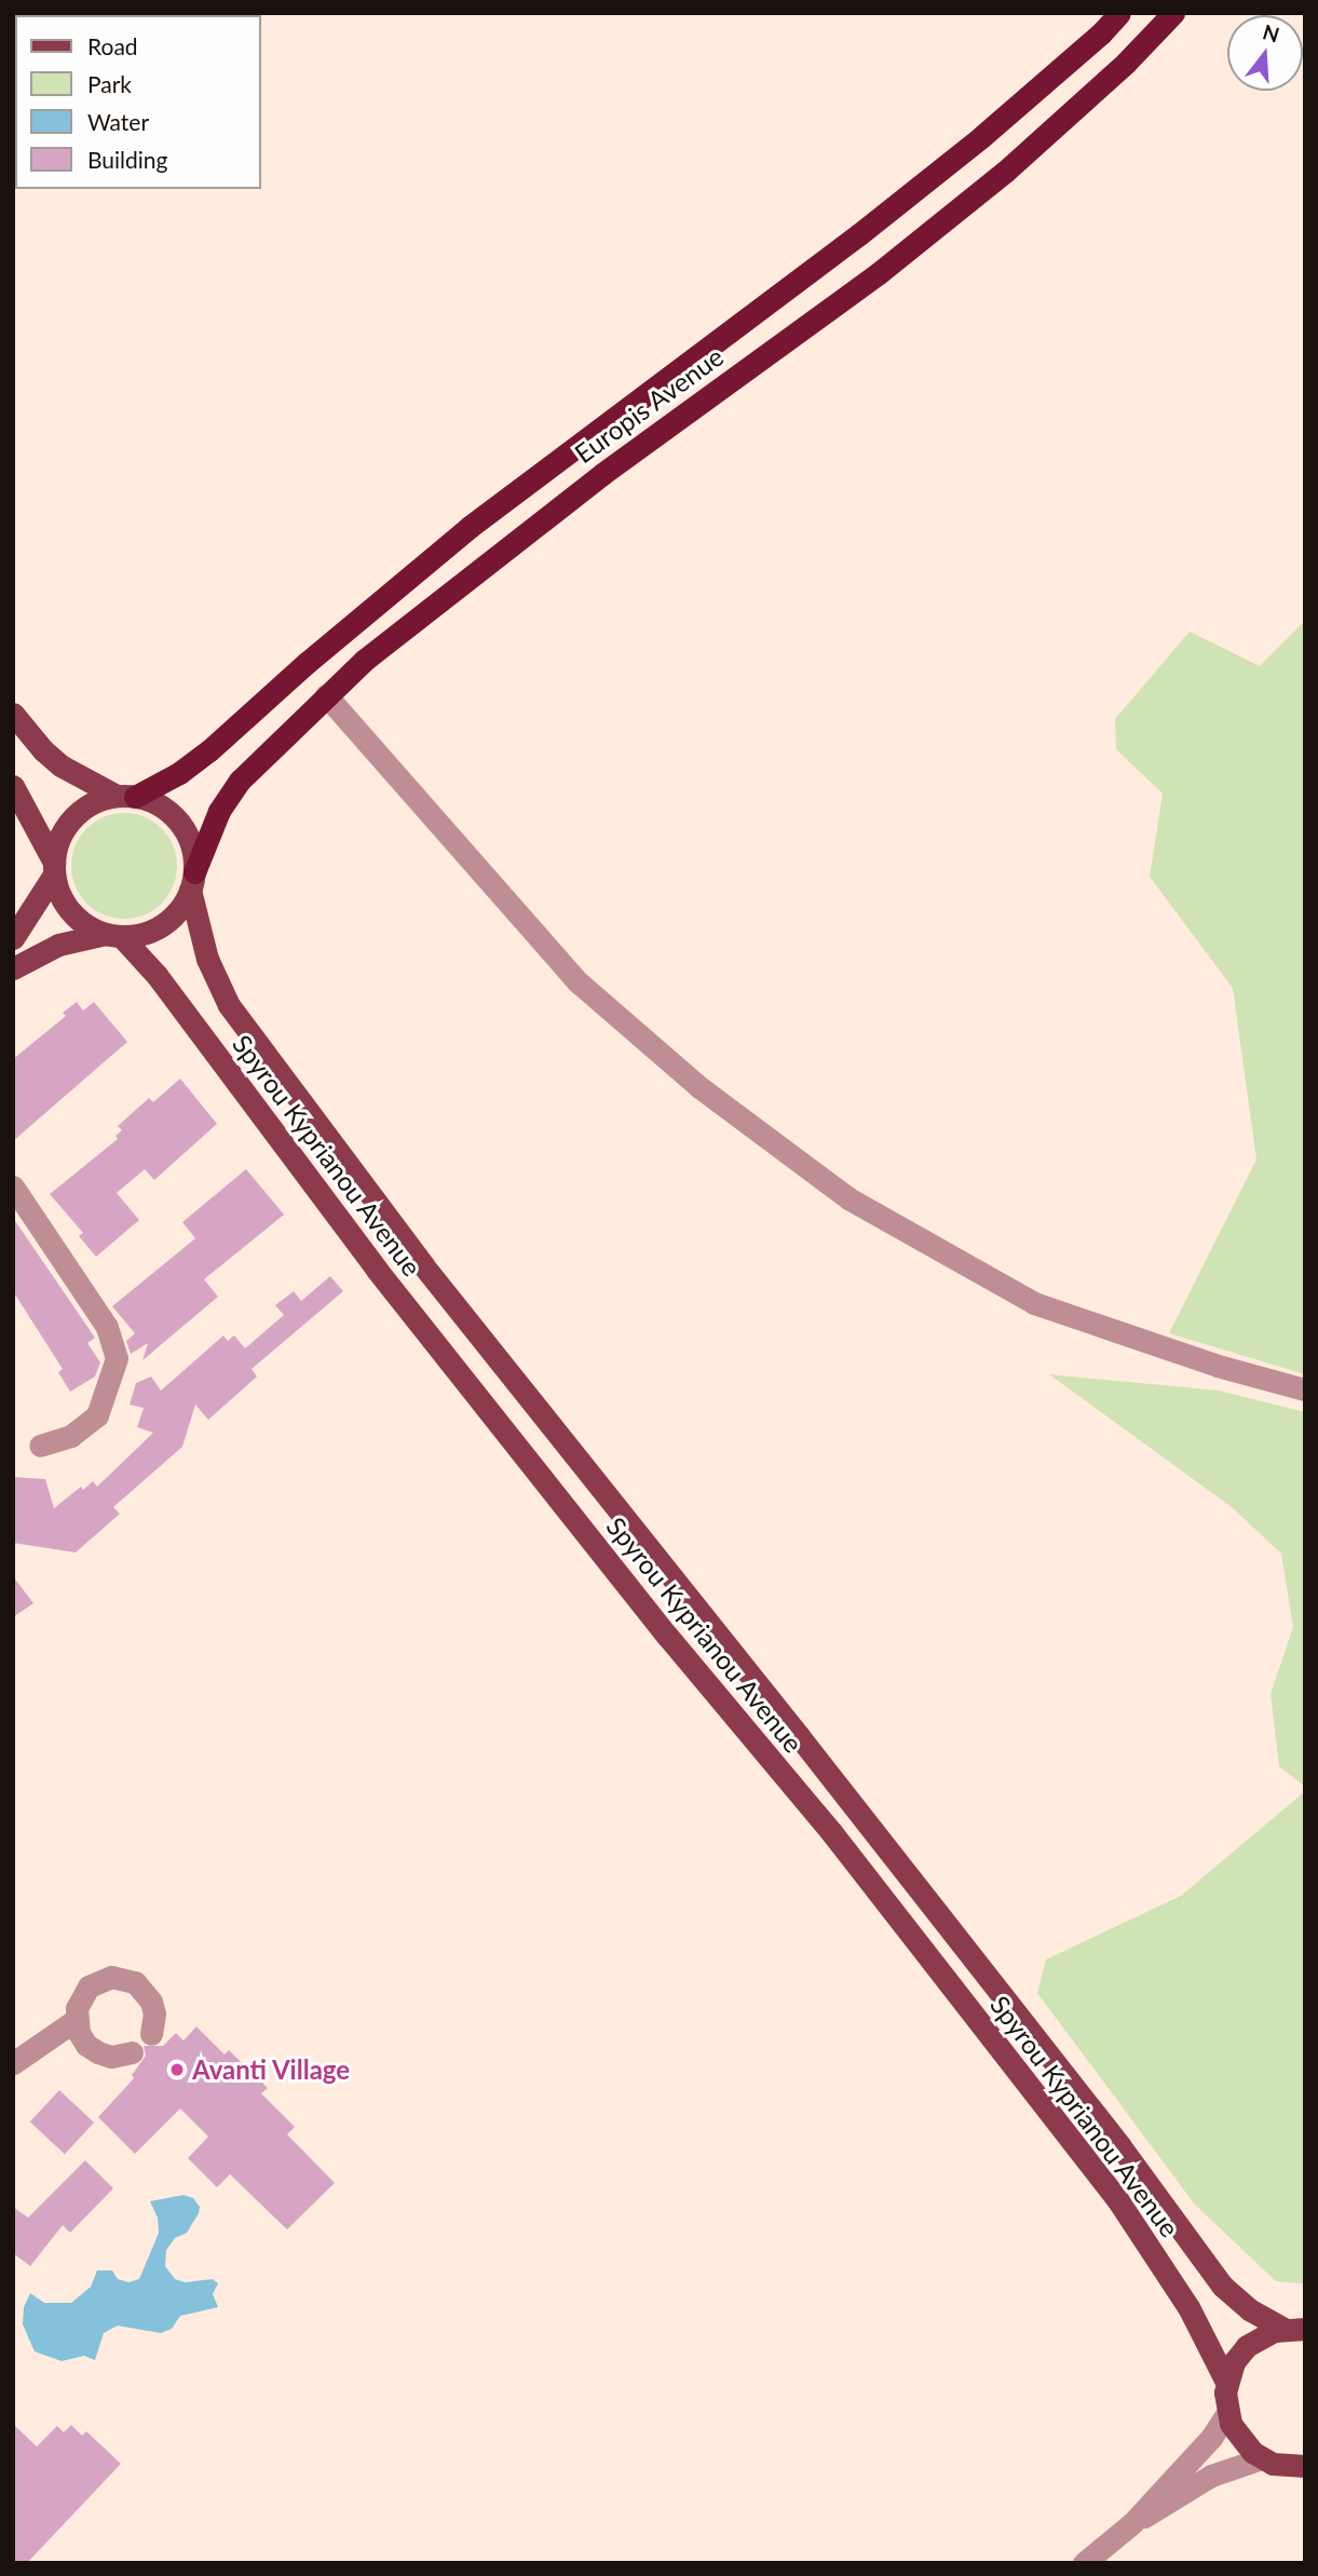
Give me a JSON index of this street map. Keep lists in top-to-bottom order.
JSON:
{
  "streets": {
    "highway": ["Europis Avenue"],
    "main road": ["Spyrou Kyprianou Avenue"]
  },
  "crossings": [
    ["Europis Avenue", "Spyrou Kyprianou Avenue"]
  ],
  "places": ["Avanti Village"],
  "legend": [
    "Road",
    "Park",
    "Water",
    "Building"
  ],
  "north": "top"
}
